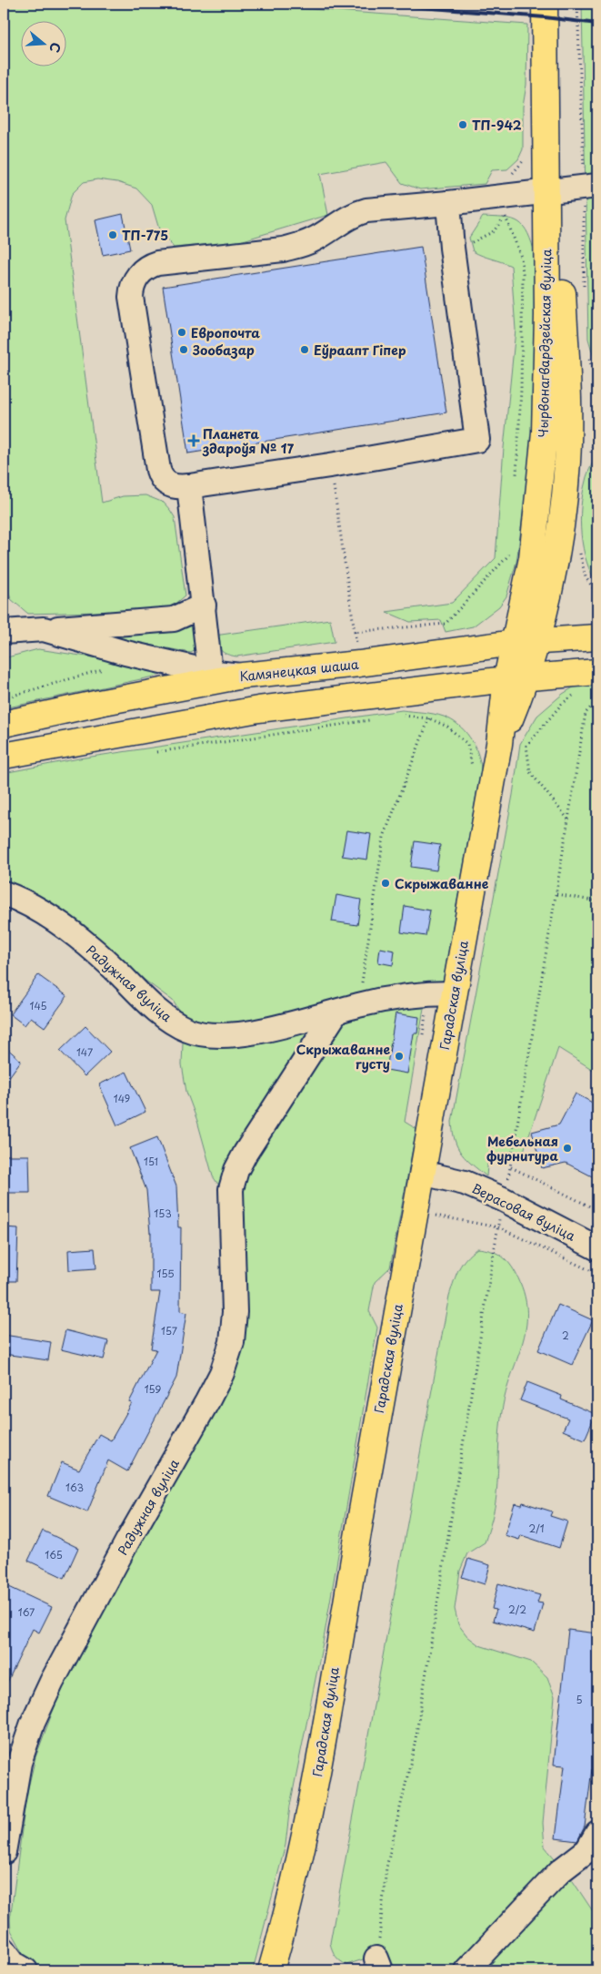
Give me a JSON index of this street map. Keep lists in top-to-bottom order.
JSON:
{
  "streets": {
    "main road": ["Чырвонагвардзейская вуліца", "Камянецкая шаша", "Гарадская вуліца"],
    "street": ["Радужная вуліца", "Верасовая вуліца"]
  },
  "crossings": [
    ["Чырвонагвардзейская вуліца", "Камянецкая шаша"],
    ["Чырвонагвардзейская вуліца", "Гарадская вуліца"],
    ["Радужная вуліца", "Гарадская вуліца"],
    ["Гарадская вуліца", "Верасовая вуліца"]
  ],
  "places": {
    "other": [
      "ТП-942",
      "ТП-775",
      "Европочта",
      "Зообазар",
      "Еўраапт Гіпер",
      "Скрыжаванне",
      "Скрыжаванне густу",
      "Мебельная фурнитура"
    ],
    "health": ["Планета здароўя № 17"]
  },
  "house_numbers": [
    "145",
    "147",
    "149",
    "151",
    "153",
    "155",
    "157",
    "2",
    "159",
    "163",
    "2/1",
    "165",
    "2/2",
    "167",
    "5"
  ],
  "north": "right"
}
